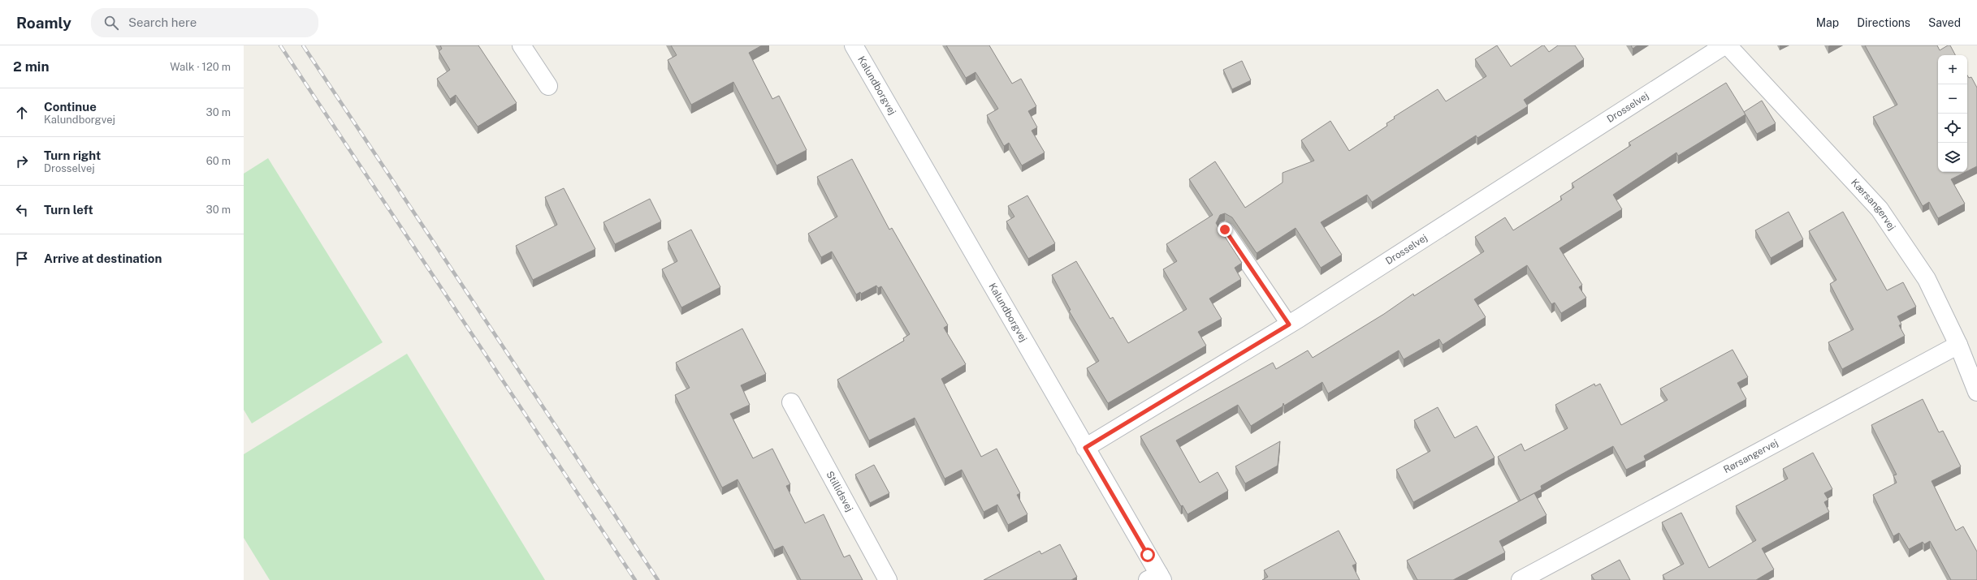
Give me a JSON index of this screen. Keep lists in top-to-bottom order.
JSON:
{
  "streets": {
    "street": [
      "Kalundborgvej",
      "Drosselvej",
      "Kærsangervej",
      "Rørsangervej",
      "Stillidsvej"
    ]
  },
  "crossings": [
    ["Kalundborgvej", "Drosselvej"],
    ["Kærsangervej", "Rørsangervej"]
  ],
  "page": {
    "header": "Roamly",
    "search": "Search here",
    "nav": ["Map", "Directions", "Saved"],
    "heading": ["2 min", "Walk · 120 m"],
    "map_buttons": ["+", "−"],
    "list": [
      ["Continue", "Kalundborgvej", "30 m"],
      ["Turn right", "Drosselvej", "60 m"],
      ["Turn left", "30 m"],
      "Arrive at destination"
    ]
  }
}
